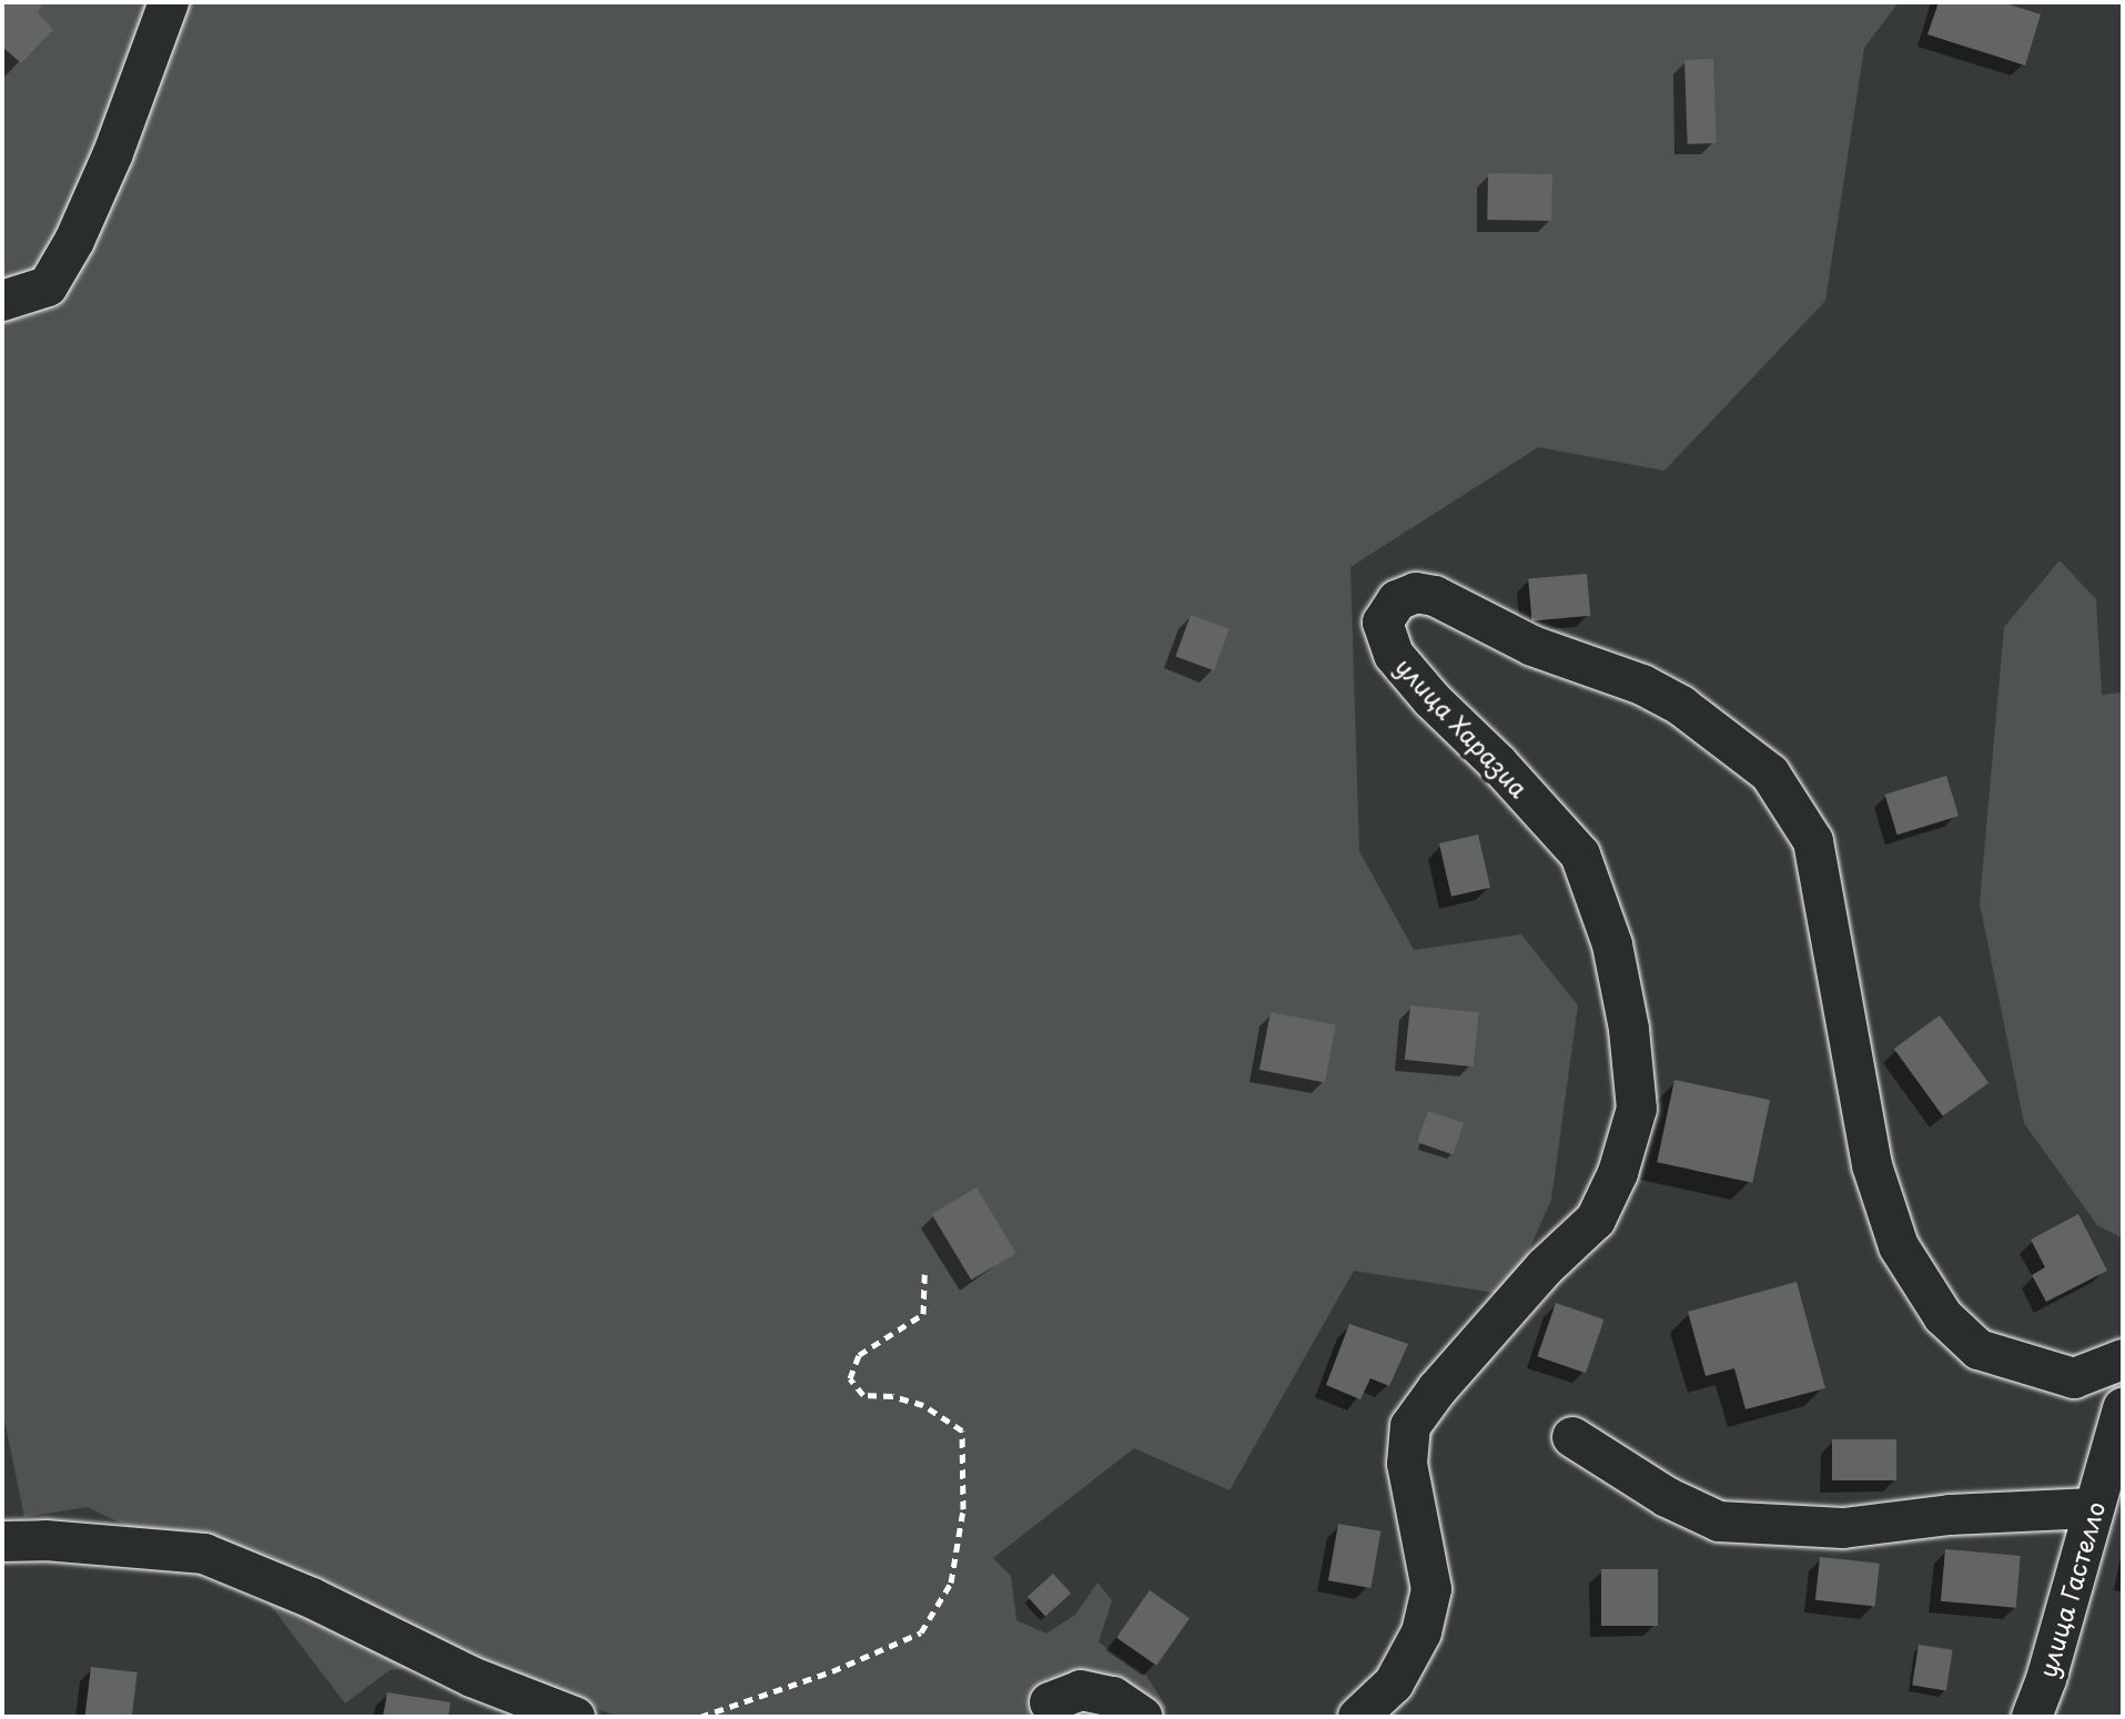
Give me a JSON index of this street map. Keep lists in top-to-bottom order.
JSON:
{
  "streets": {
    "street": ["улица Харазиа", "улица Гастелло"]
  }
}
